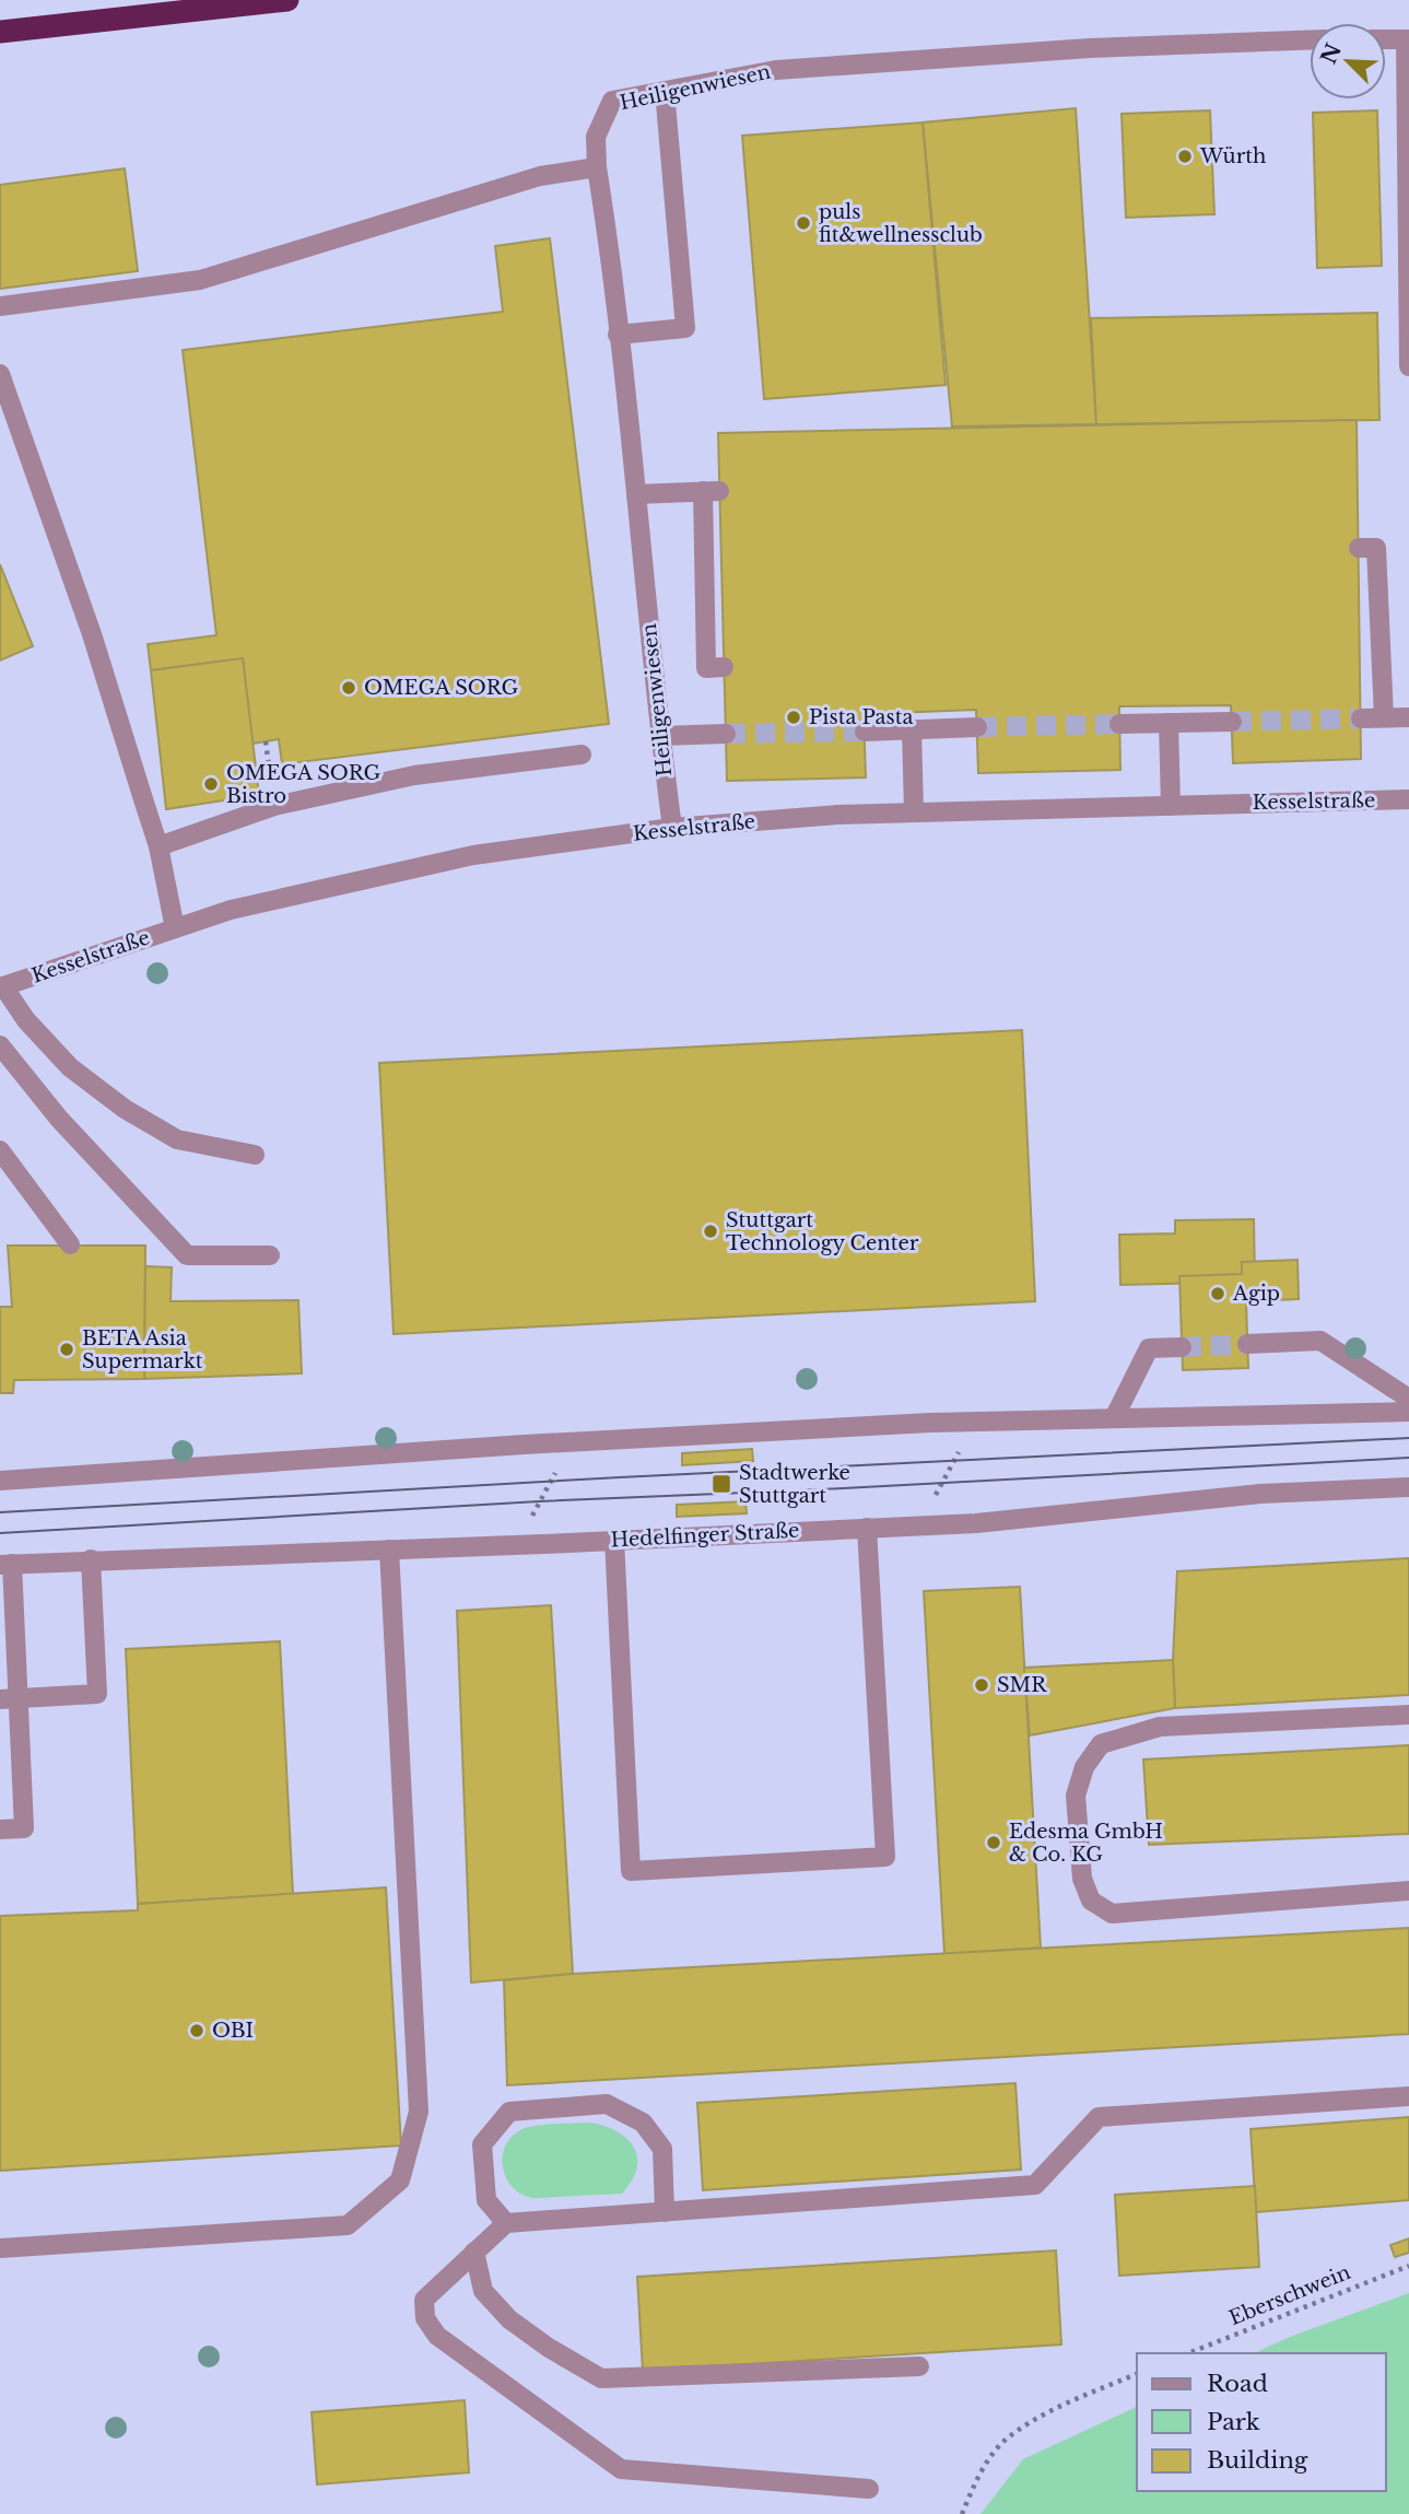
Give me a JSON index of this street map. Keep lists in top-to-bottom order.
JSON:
{
  "streets": {
    "street": ["Heiligenwiesen", "Kesselstraße", "Hedelfinger Straße"],
    "path": ["Eberschwein"]
  },
  "crossings": [
    ["Heiligenwiesen", "Kesselstraße"]
  ],
  "places": {
    "other": [
      "Würth",
      "puls fit&wellnessclub",
      "OMEGA SORG",
      "Pista Pasta",
      "OMEGA SORG Bistro",
      "Stuttgart Technology Center",
      "Agip",
      "BETA Asia Supermarkt",
      "SMR",
      "Edesma GmbH & Co. KG",
      "OBI"
    ],
    "transit": ["Stadtwerke Stuttgart"]
  },
  "legend": ["Road", "Park", "Building"],
  "north": "top left"
}
